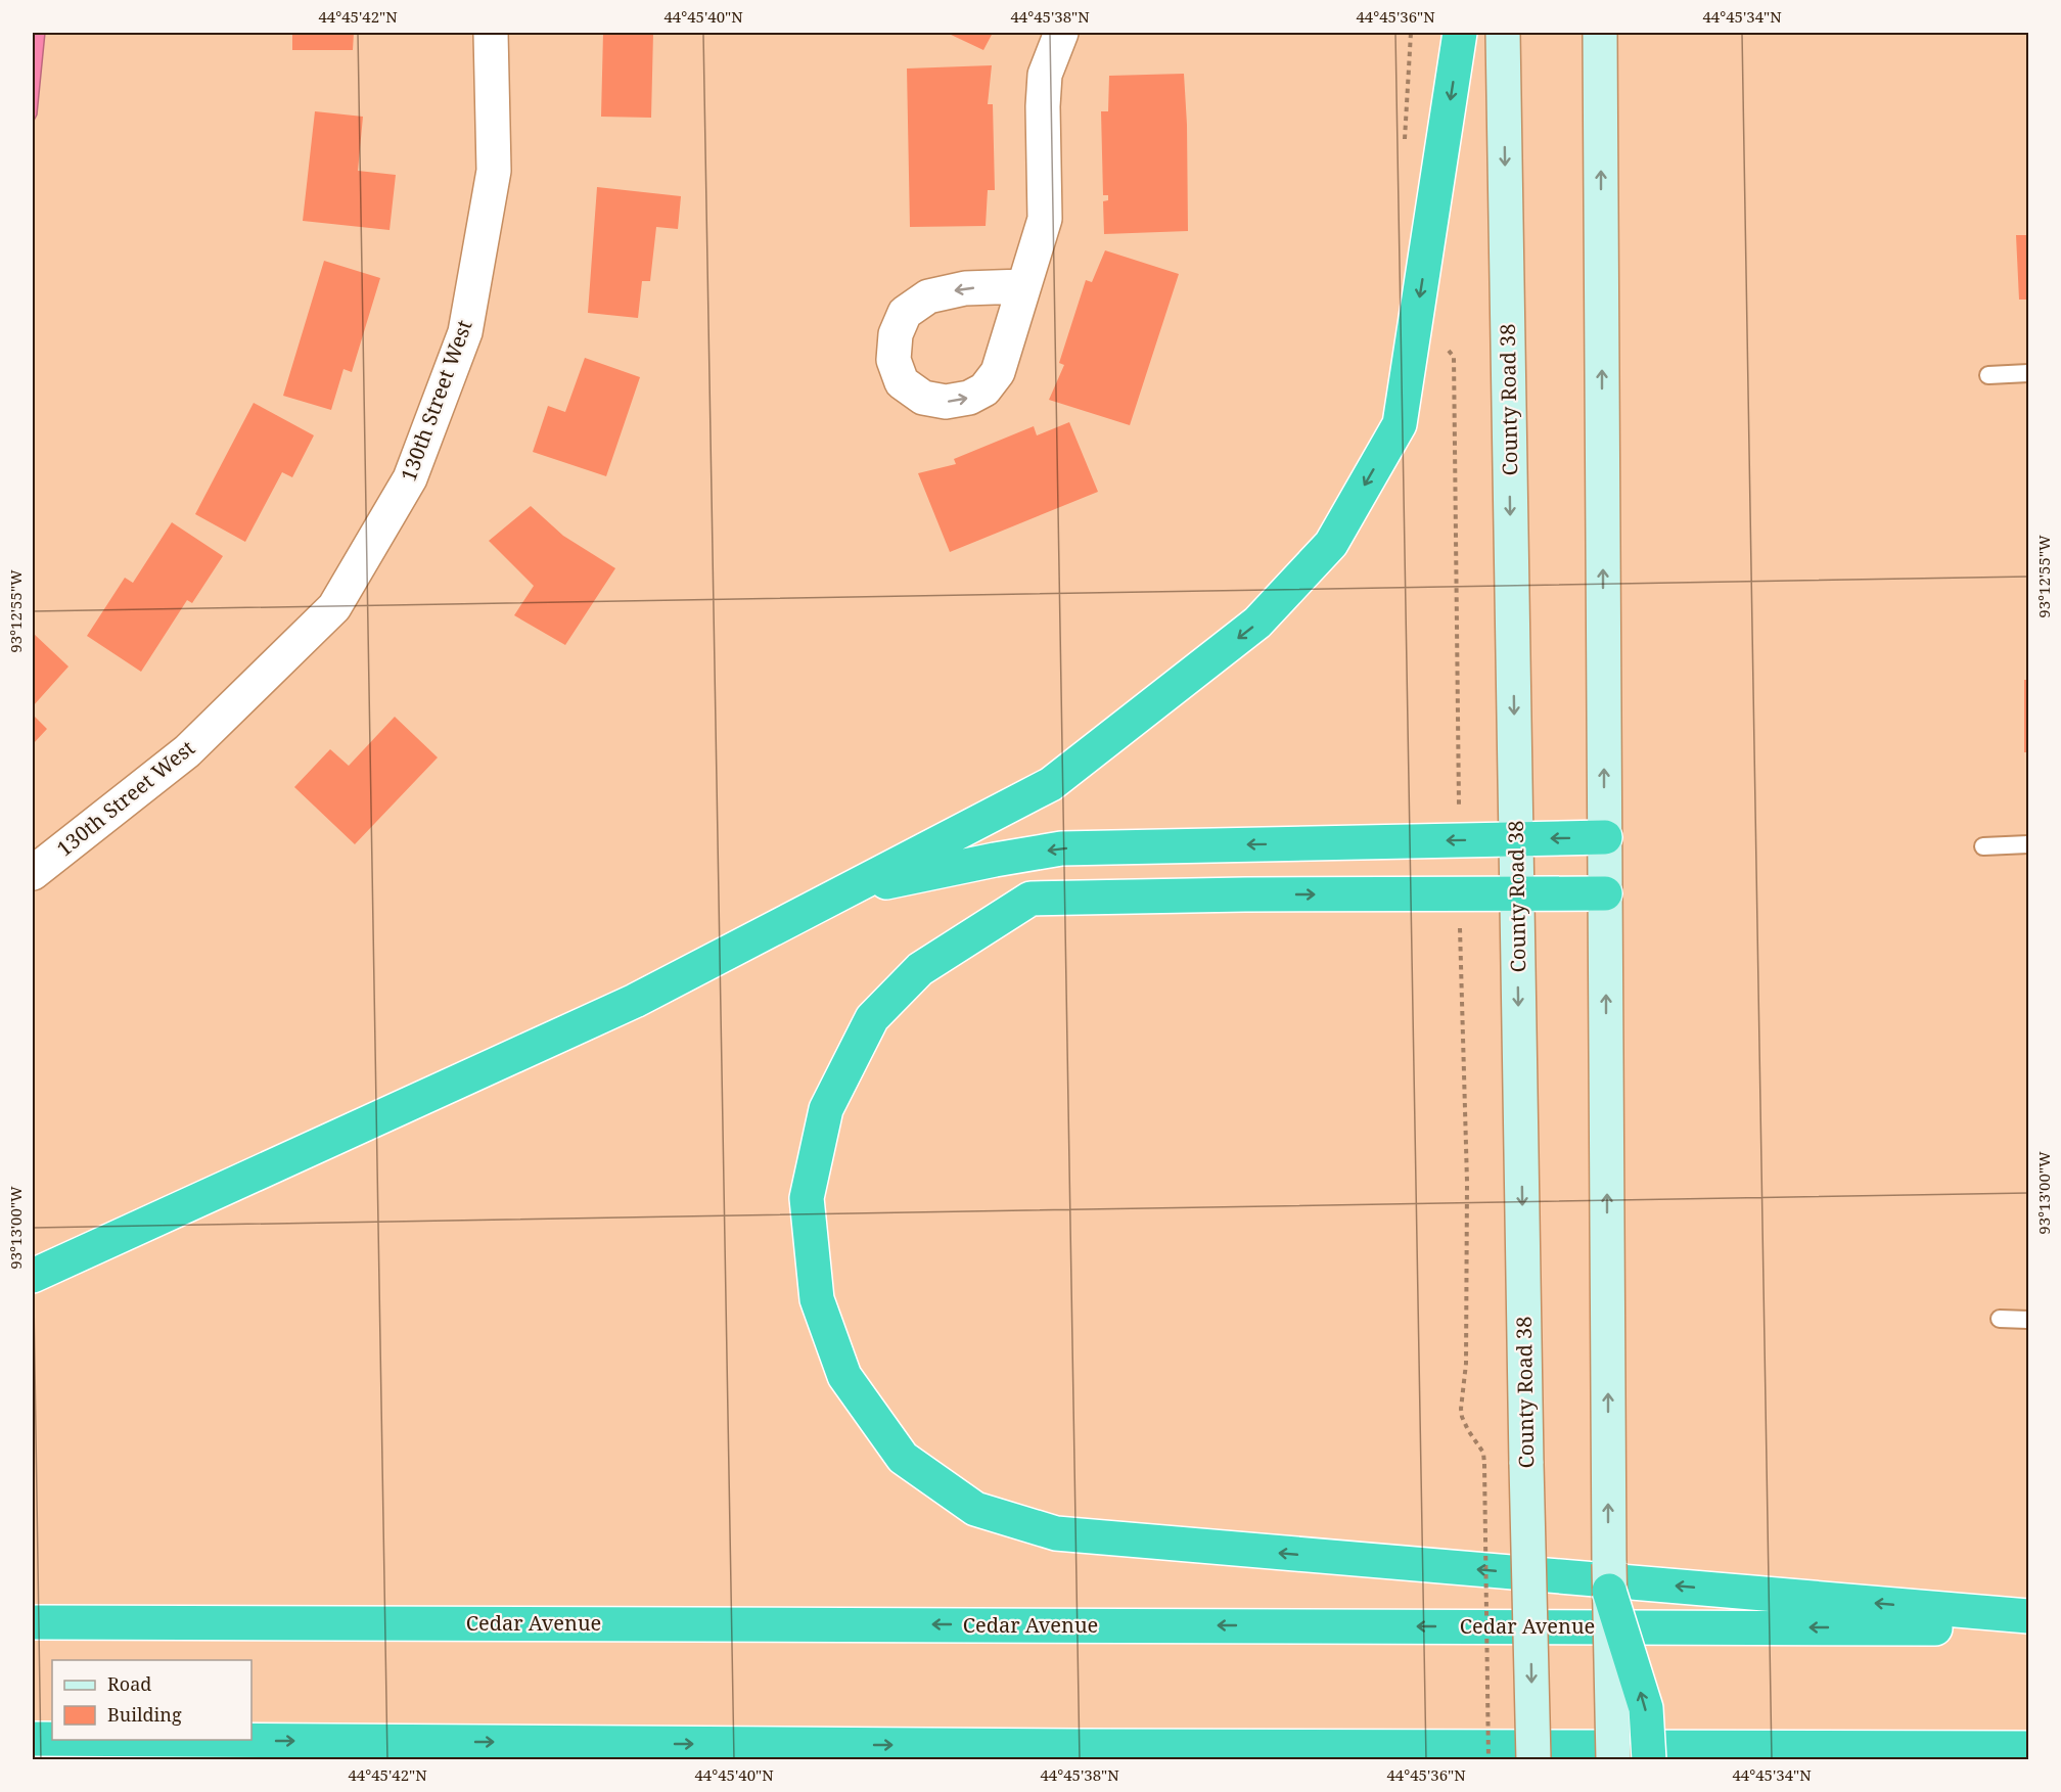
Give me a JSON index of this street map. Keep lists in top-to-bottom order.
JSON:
{
  "streets": {
    "highway": ["Cedar Avenue"],
    "main road": ["County Road 38"],
    "street": ["130th Street West"]
  },
  "legend": ["Road", "Building"],
  "coordinates": [
    "44°45'42\"N",
    "44°45'40\"N",
    "44°45'38\"N",
    "44°45'36\"N",
    "44°45'34\"N",
    "93°12'55\"W",
    "93°13'00\"W"
  ]
}
